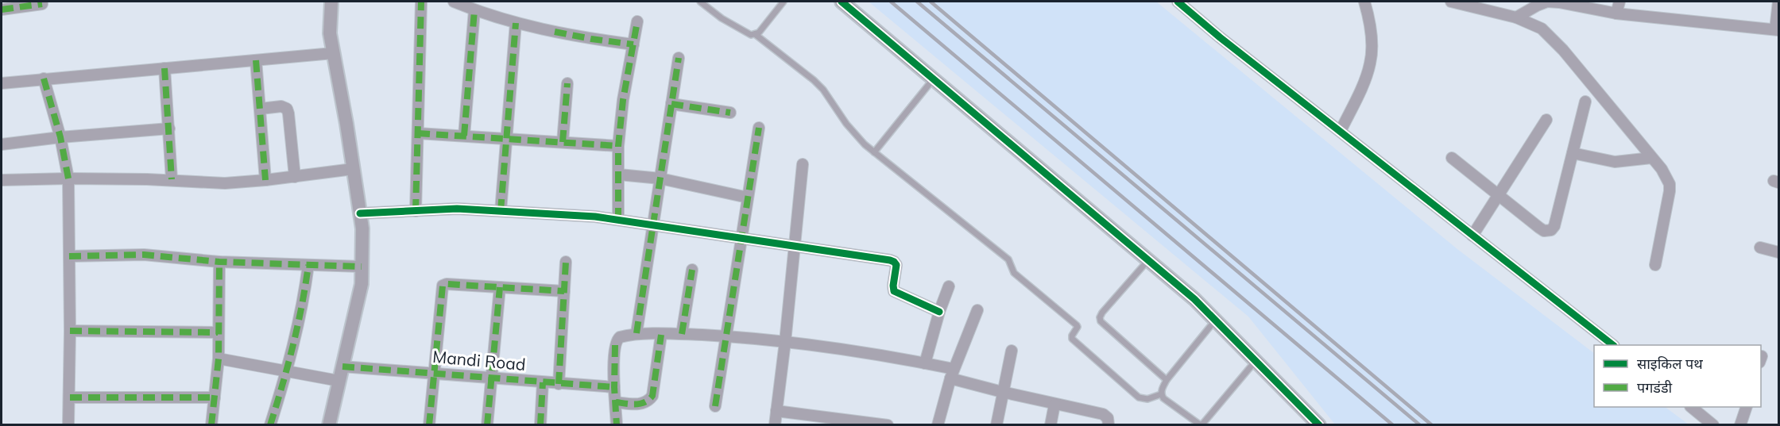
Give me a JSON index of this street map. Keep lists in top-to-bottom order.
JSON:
{
  "streets": {
    "street": ["Mandi Road"]
  },
  "legend": ["साइकिल पथ", "पगडंडी"]
}
